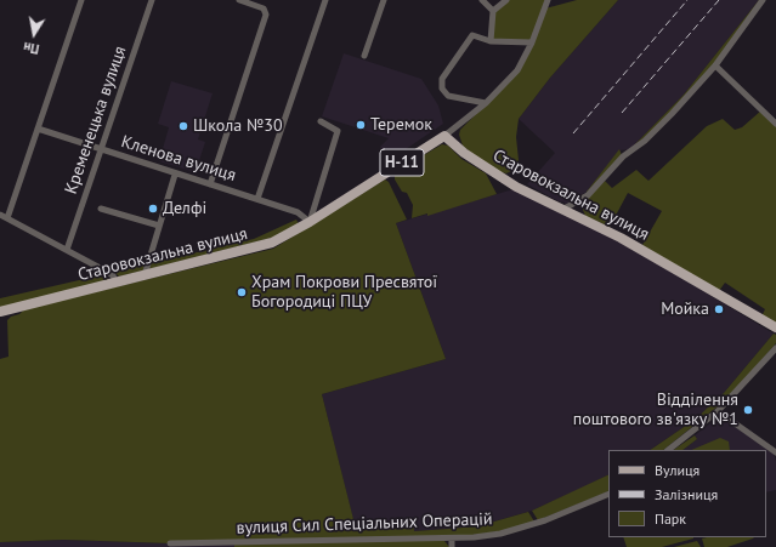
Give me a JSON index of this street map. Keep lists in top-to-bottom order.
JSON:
{
  "streets": {
    "main road": ["Н-11", "Старовокзальна вулиця"],
    "street": ["Кременецька вулиця", "Кленова вулиця", "вулиця Сил Спеціальних Операцій"]
  },
  "crossings": [
    ["Кременецька вулиця", "Кленова вулиця"],
    ["Кленова вулиця", "Старовокзальна вулиця"]
  ],
  "places": [
    "Теремок",
    "Школа №30",
    "Делфі",
    "Храм Покрови Пресвятої Богородиці ПЦУ",
    "Мойка",
    "Відділення поштового зв'язку №1"
  ],
  "legend": ["Вулиця", "Залізниця", "Парк"],
  "north": "bottom"
}
